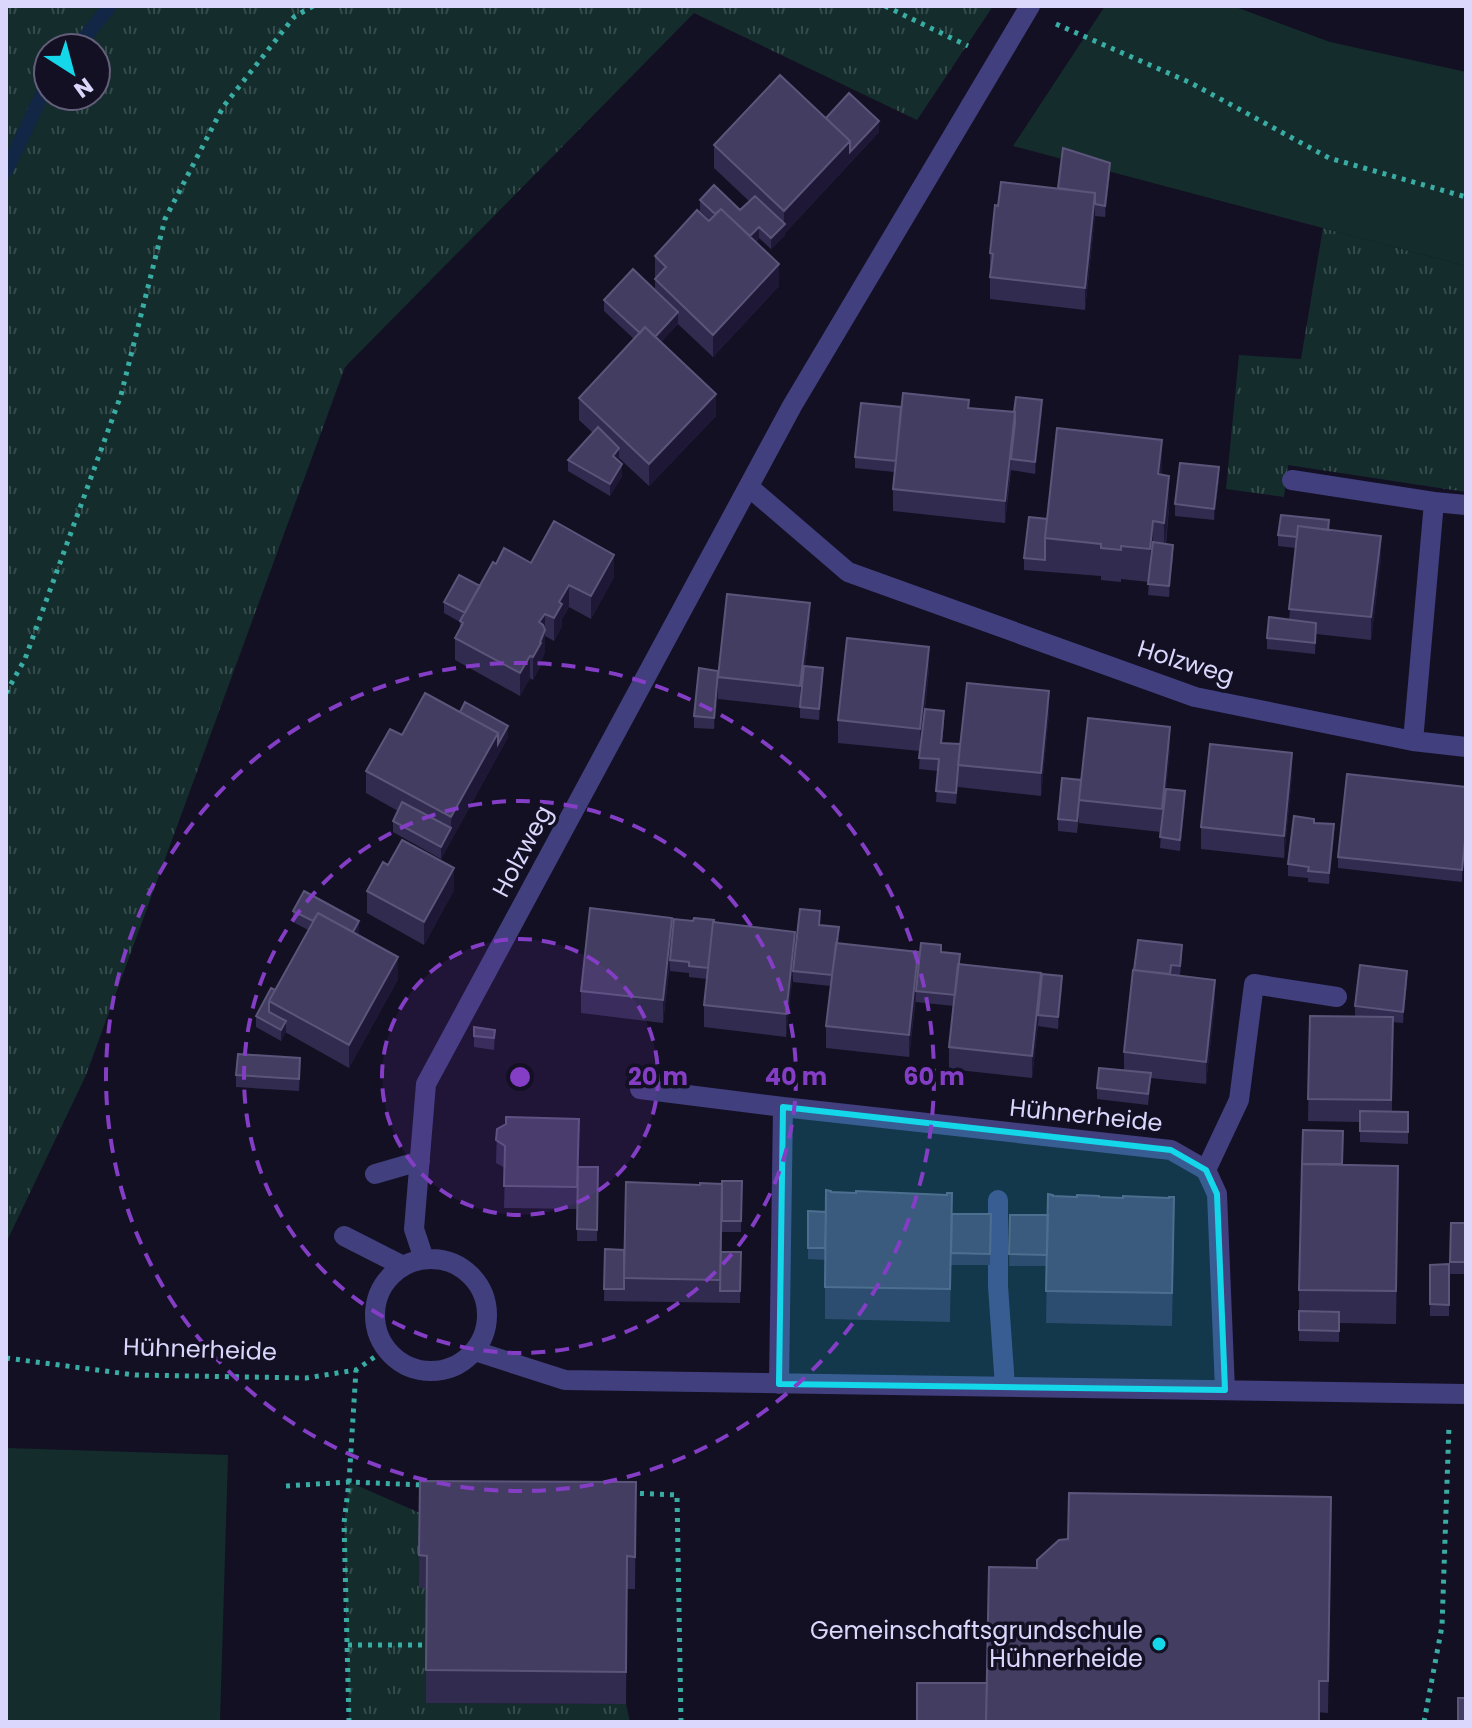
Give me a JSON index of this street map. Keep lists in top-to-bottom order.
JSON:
{
  "streets": {
    "street": ["Holzweg", "Hühnerheide"]
  },
  "crossings": [
    ["Holzweg", "Hühnerheide"]
  ],
  "places": ["Gemeinschaftsgrundschule Hühnerheide"],
  "north": "bottom right",
  "rings": ["20 m", "40 m", "60 m"]
}
